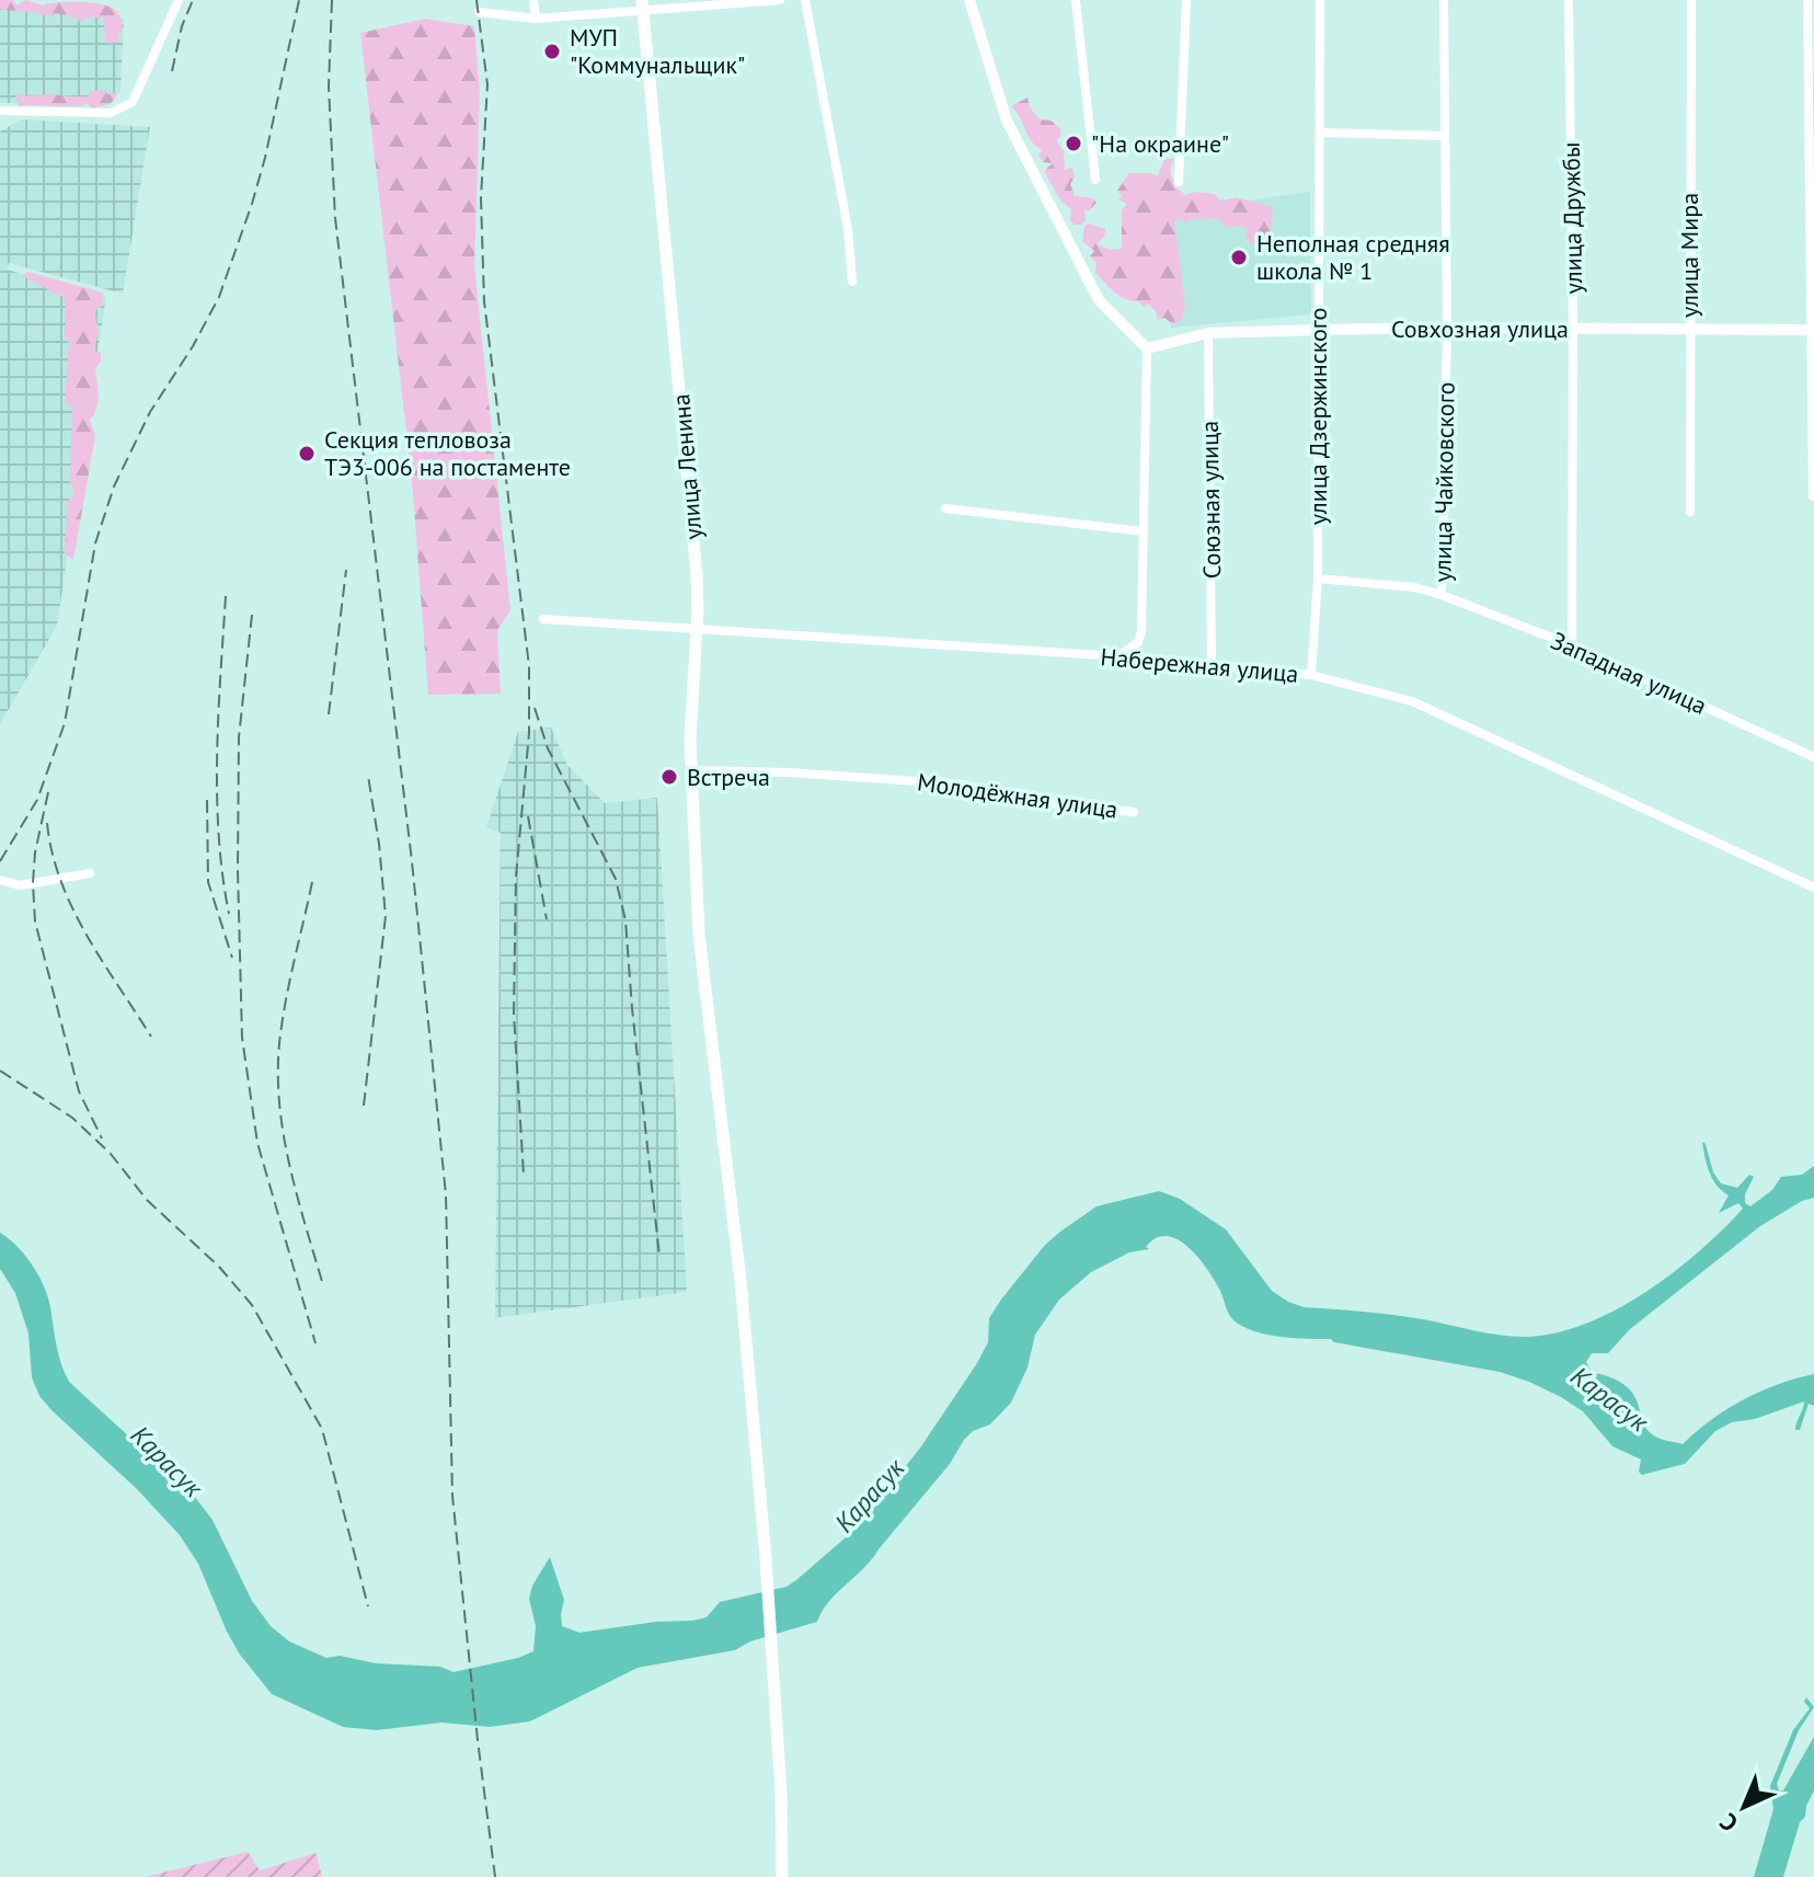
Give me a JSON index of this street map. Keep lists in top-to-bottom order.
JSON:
{
  "streets": {
    "main road": ["улица Ленина"],
    "street": [
      "улица Дружбы",
      "улица Мира",
      "Совхозная улица",
      "улица Дзержинского",
      "улица Чайковского",
      "Союзная улица",
      "Набережная улица",
      "Западная улица",
      "Молодёжная улица"
    ]
  },
  "crossings": [
    ["улица Дружбы", "Совхозная улица"],
    ["улица Дружбы", "Западная улица"],
    ["улица Мира", "Совхозная улица"],
    ["Совхозная улица", "улица Дзержинского"],
    ["Совхозная улица", "улица Чайковского"],
    ["Совхозная улица", "Союзная улица"],
    ["улица Дзержинского", "Набережная улица"],
    ["улица Дзержинского", "Западная улица"],
    ["улица Ленина", "Набережная улица"],
    ["улица Ленина", "Молодёжная улица"],
    ["улица Чайковского", "Западная улица"],
    ["Союзная улица", "Набережная улица"]
  ],
  "water": ["Карасук"],
  "places": [
    "МУП \"Коммунальщик\"",
    "\"На окраине\"",
    "Неполная средняя школа № 1",
    "Секция тепловоза ТЭ3-006 на постаменте",
    "Встреча"
  ],
  "north": "bottom left"
}
